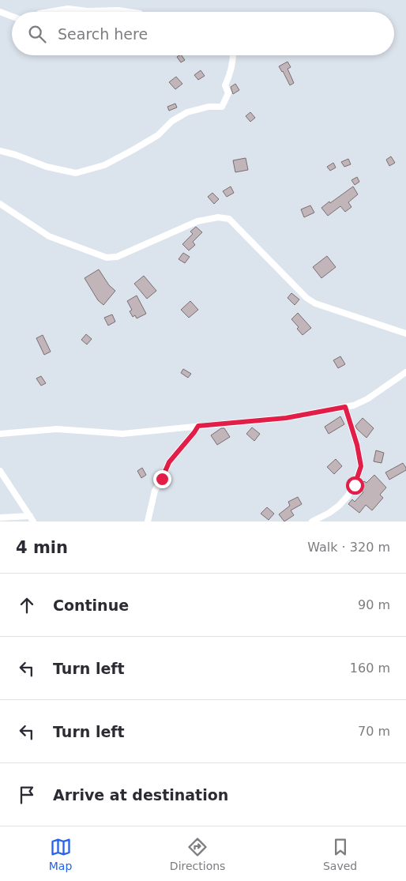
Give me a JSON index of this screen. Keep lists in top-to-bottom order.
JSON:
{
  "page": {
    "search": "Search here",
    "heading": ["4 min", "Walk · 320 m"],
    "list": [
      ["Continue", "90 m"],
      ["Turn left", "160 m"],
      ["Turn left", "70 m"],
      "Arrive at destination"
    ],
    "nav": ["Map", "Directions", "Saved"]
  }
}
